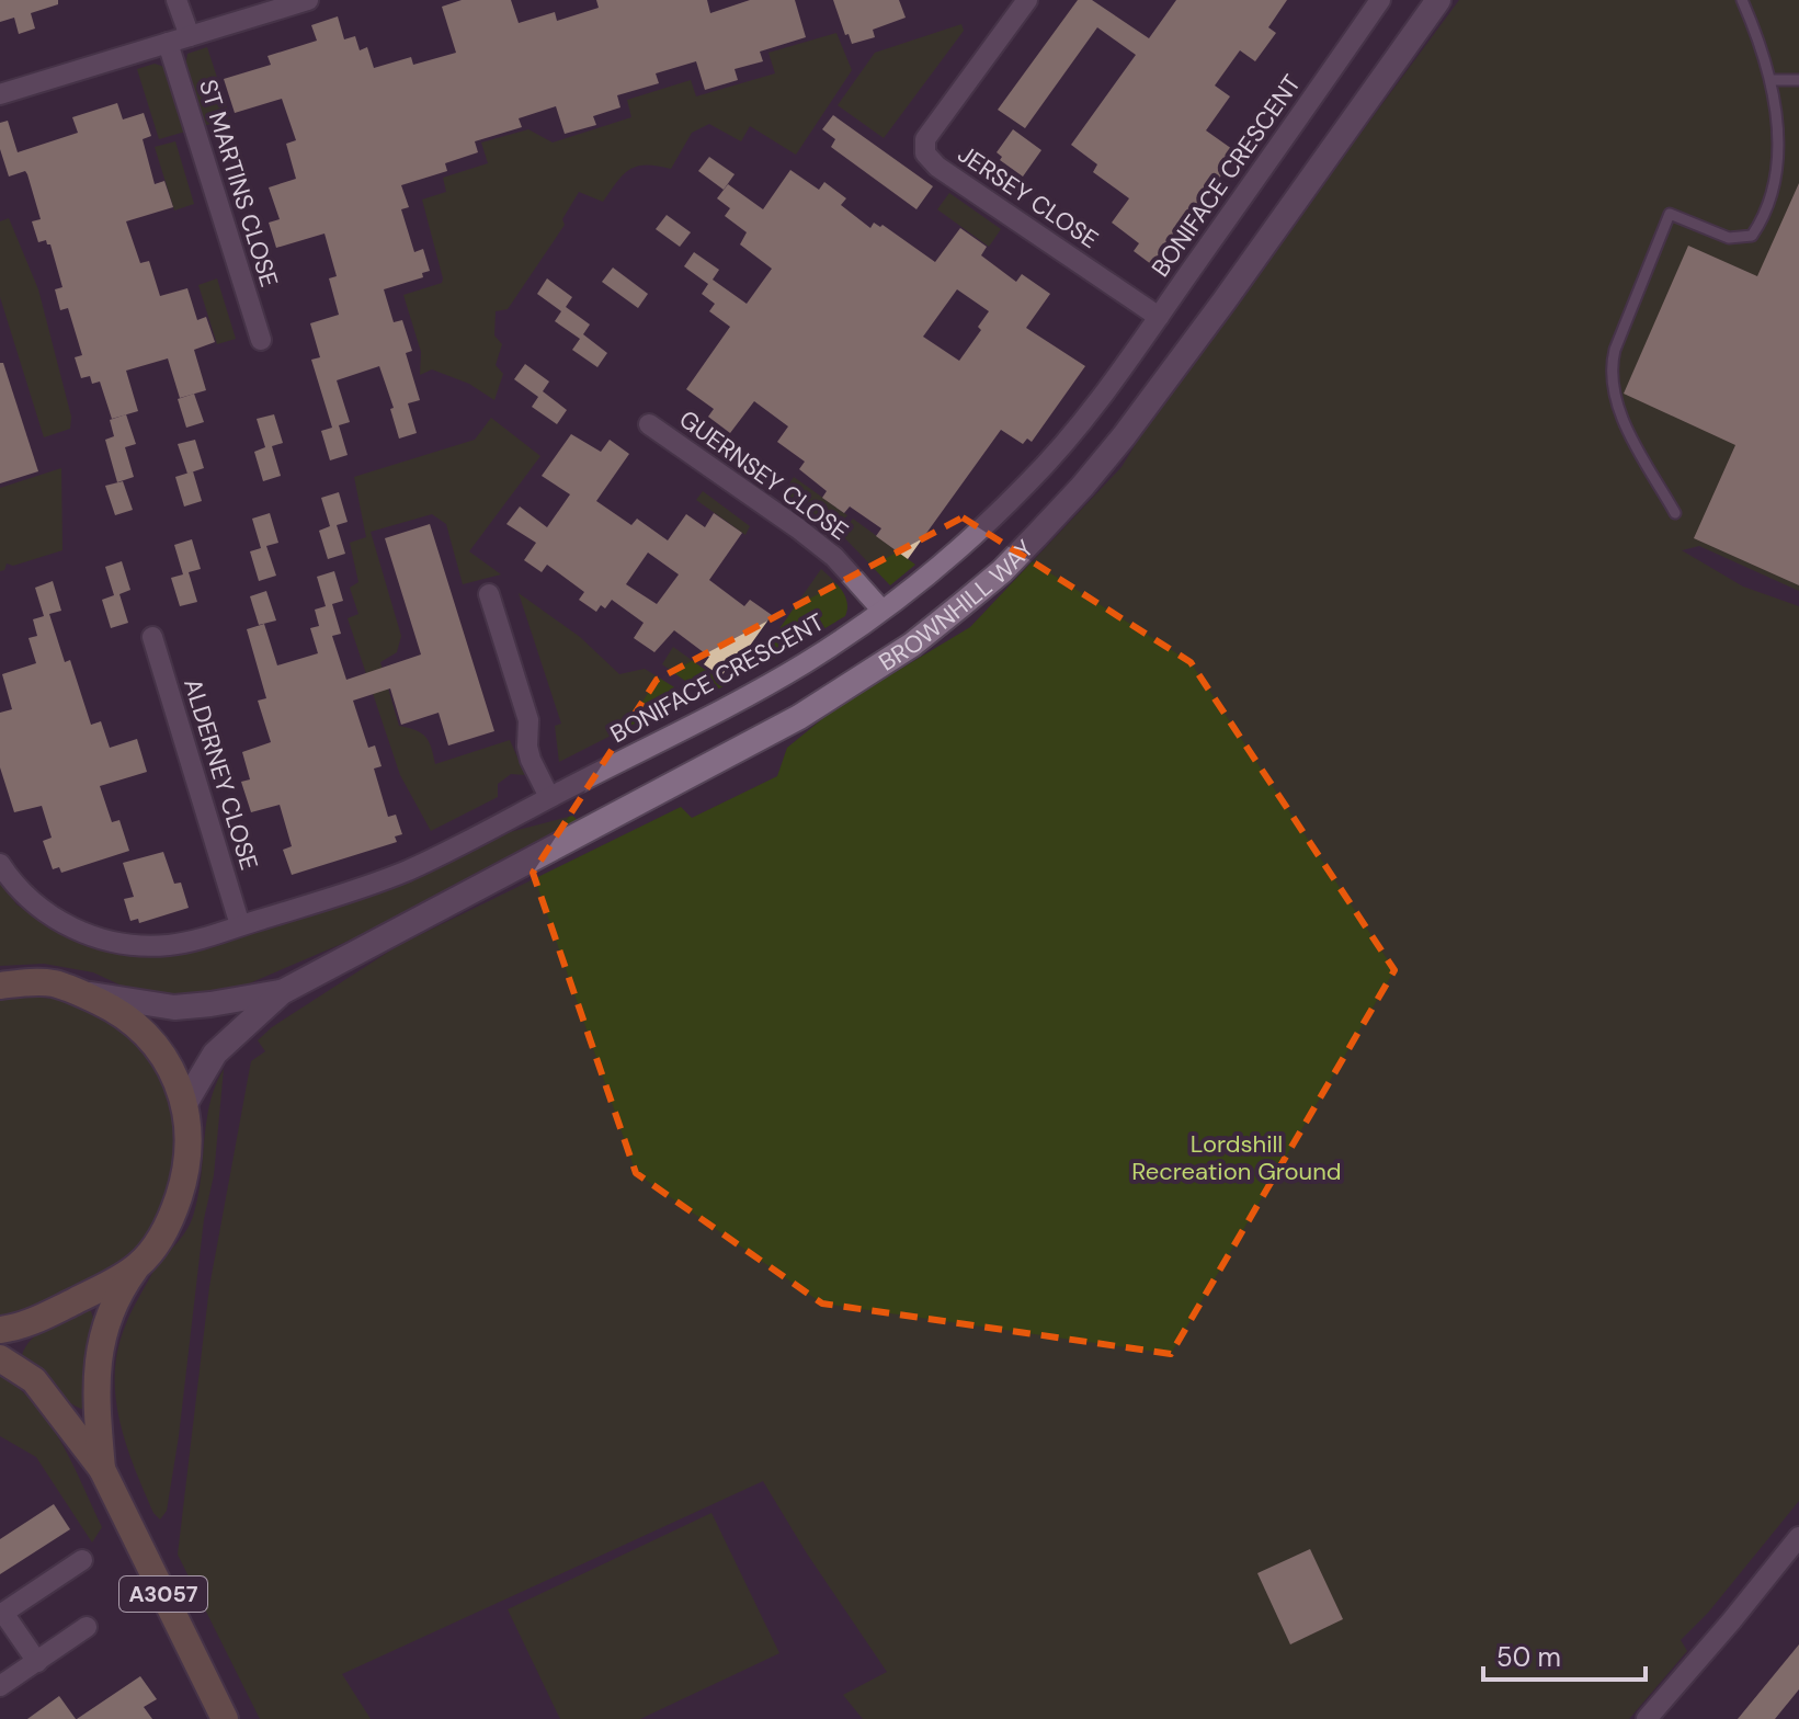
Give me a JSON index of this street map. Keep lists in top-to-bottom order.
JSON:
{
  "streets": {
    "main road": ["A3057"],
    "street": [
      "BONIFACE CRESCENT",
      "ST MARTINS CLOSE",
      "JERSEY CLOSE",
      "GUERNSEY CLOSE",
      "BROWNHILL WAY",
      "ALDERNEY CLOSE"
    ]
  },
  "crossings": [
    ["BONIFACE CRESCENT", "JERSEY CLOSE"],
    ["BONIFACE CRESCENT", "GUERNSEY CLOSE"],
    ["BONIFACE CRESCENT", "ALDERNEY CLOSE"]
  ],
  "parks": ["Lordshill Recreation Ground"],
  "scale_bar": "50 m"
}
